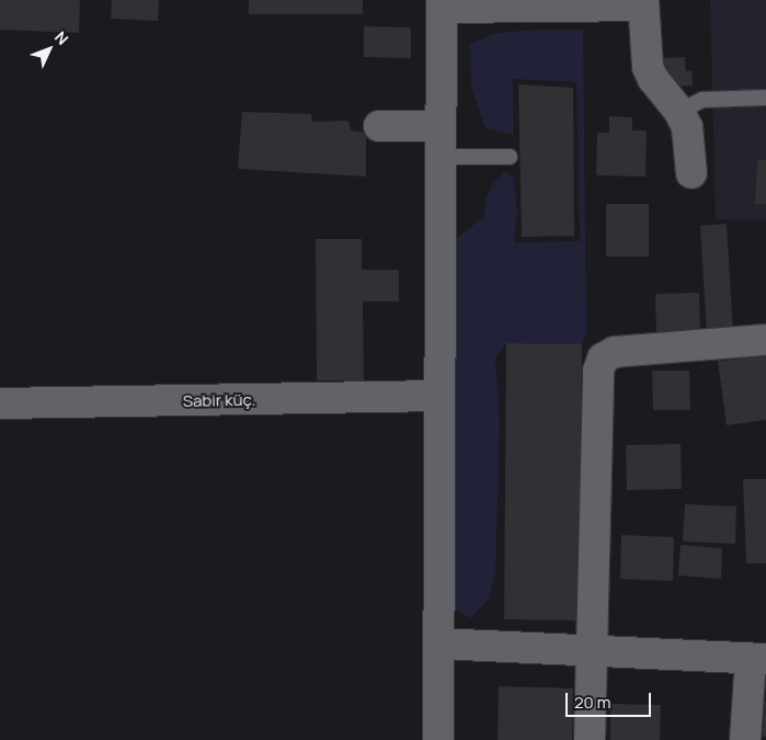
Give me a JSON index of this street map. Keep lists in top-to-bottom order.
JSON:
{
  "streets": {
    "street": ["Sabir küç."]
  },
  "scale_bar": "20 m",
  "north": "top right"
}
